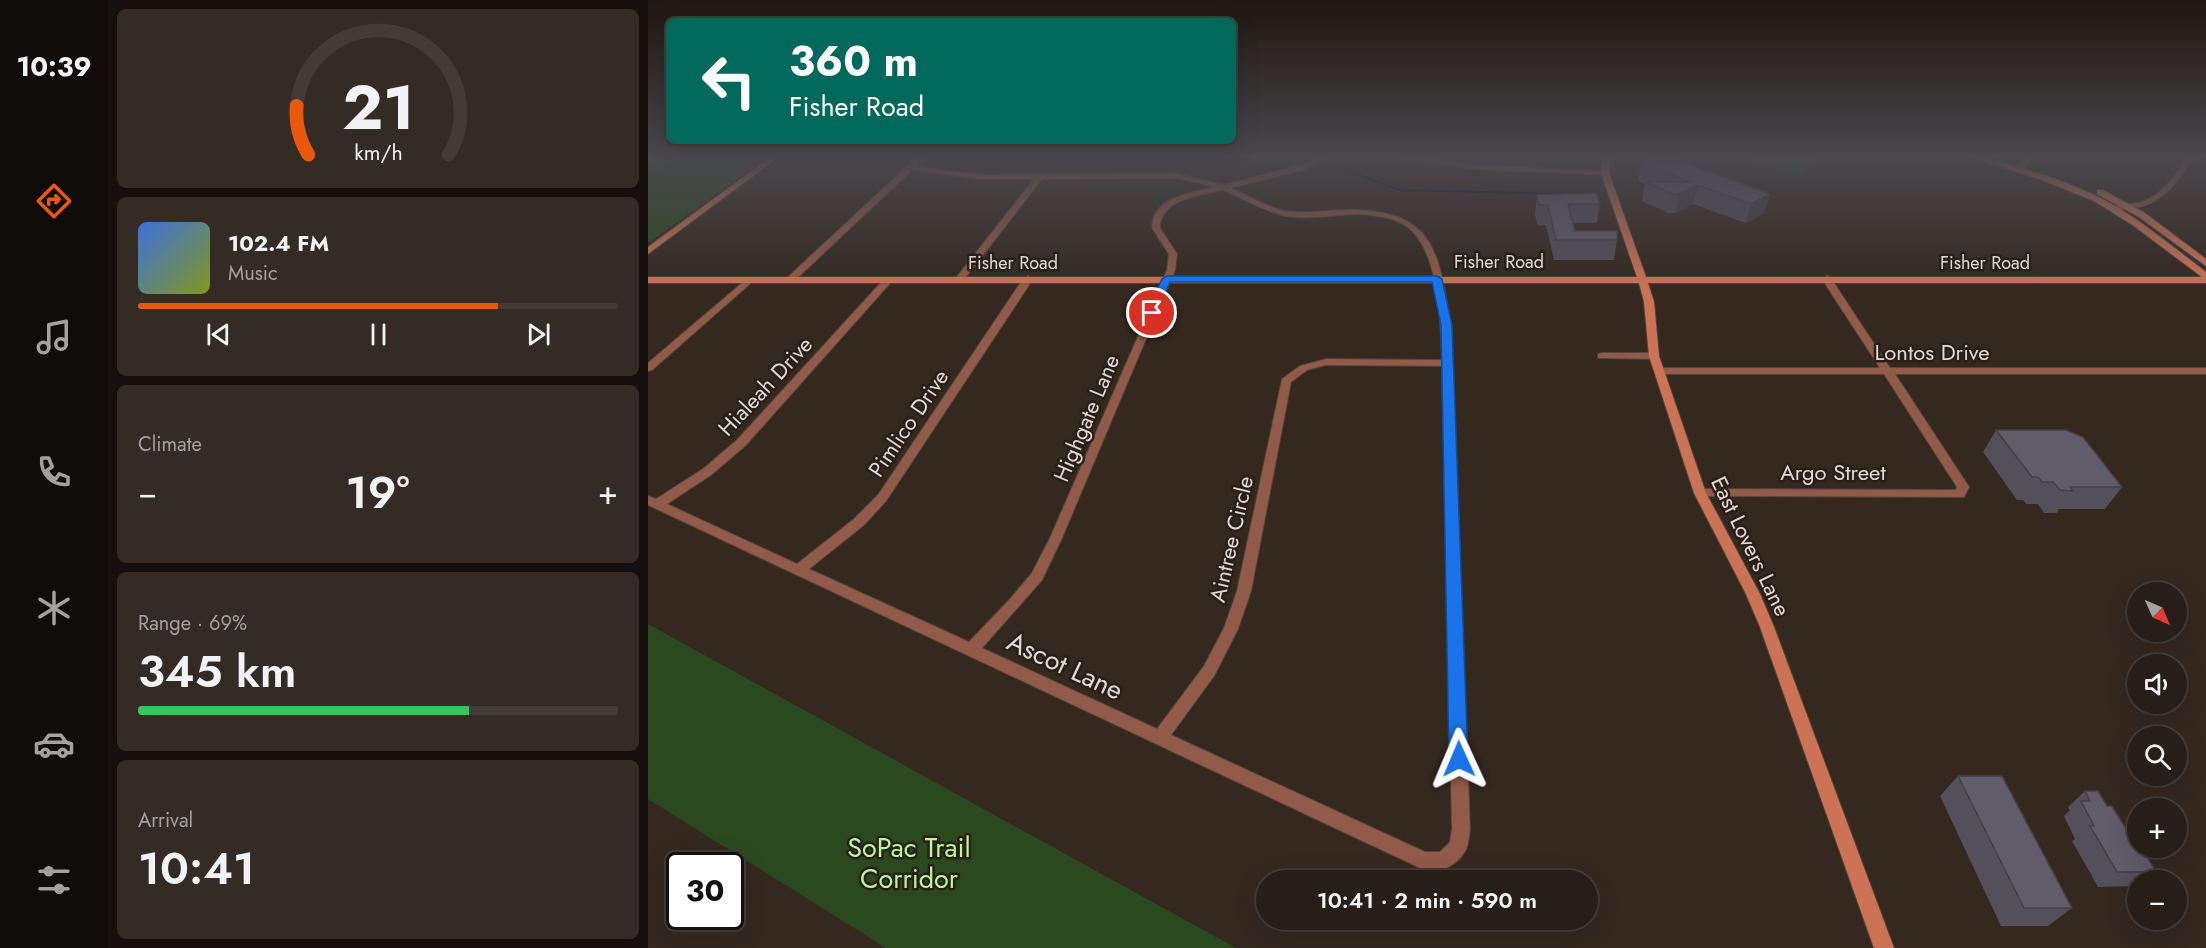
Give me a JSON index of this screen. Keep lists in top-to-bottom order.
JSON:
{
  "streets": {
    "street": [
      "Fisher Road",
      "Lontos Drive",
      "Hialeah Drive",
      "Highgate Lane",
      "Pimlico Drive",
      "Argo Street",
      "Aintree Circle",
      "East Lovers Lane",
      "Ascot Lane"
    ]
  },
  "crossings": [
    ["Fisher Road", "Hialeah Drive"],
    ["Fisher Road", "Highgate Lane"],
    ["Fisher Road", "Pimlico Drive"],
    ["Fisher Road", "East Lovers Lane"],
    ["Lontos Drive", "Argo Street"],
    ["Lontos Drive", "East Lovers Lane"],
    ["Hialeah Drive", "Ascot Lane"],
    ["Highgate Lane", "Ascot Lane"],
    ["Pimlico Drive", "Ascot Lane"],
    ["Argo Street", "East Lovers Lane"],
    ["Aintree Circle", "Ascot Lane"]
  ],
  "parks": ["SoPac Trail Corridor"],
  "north": "bottom right",
  "page": {
    "tabs": "10:39",
    "turn": ["360 m", "Fisher Road"],
    "song": ["102.4 FM", "Music"],
    "tile": [
      "Climate",
      ["Range · 69%", "345 km"],
      ["Arrival", "10:41"]
    ],
    "heat": ["−", "19°", "+"],
    "map_buttons": ["+", "−"],
    "limit": "30",
    "trip": "10:41 · 2 min · 590 m",
    "gauge": ["21", "km/h"]
  }
}
